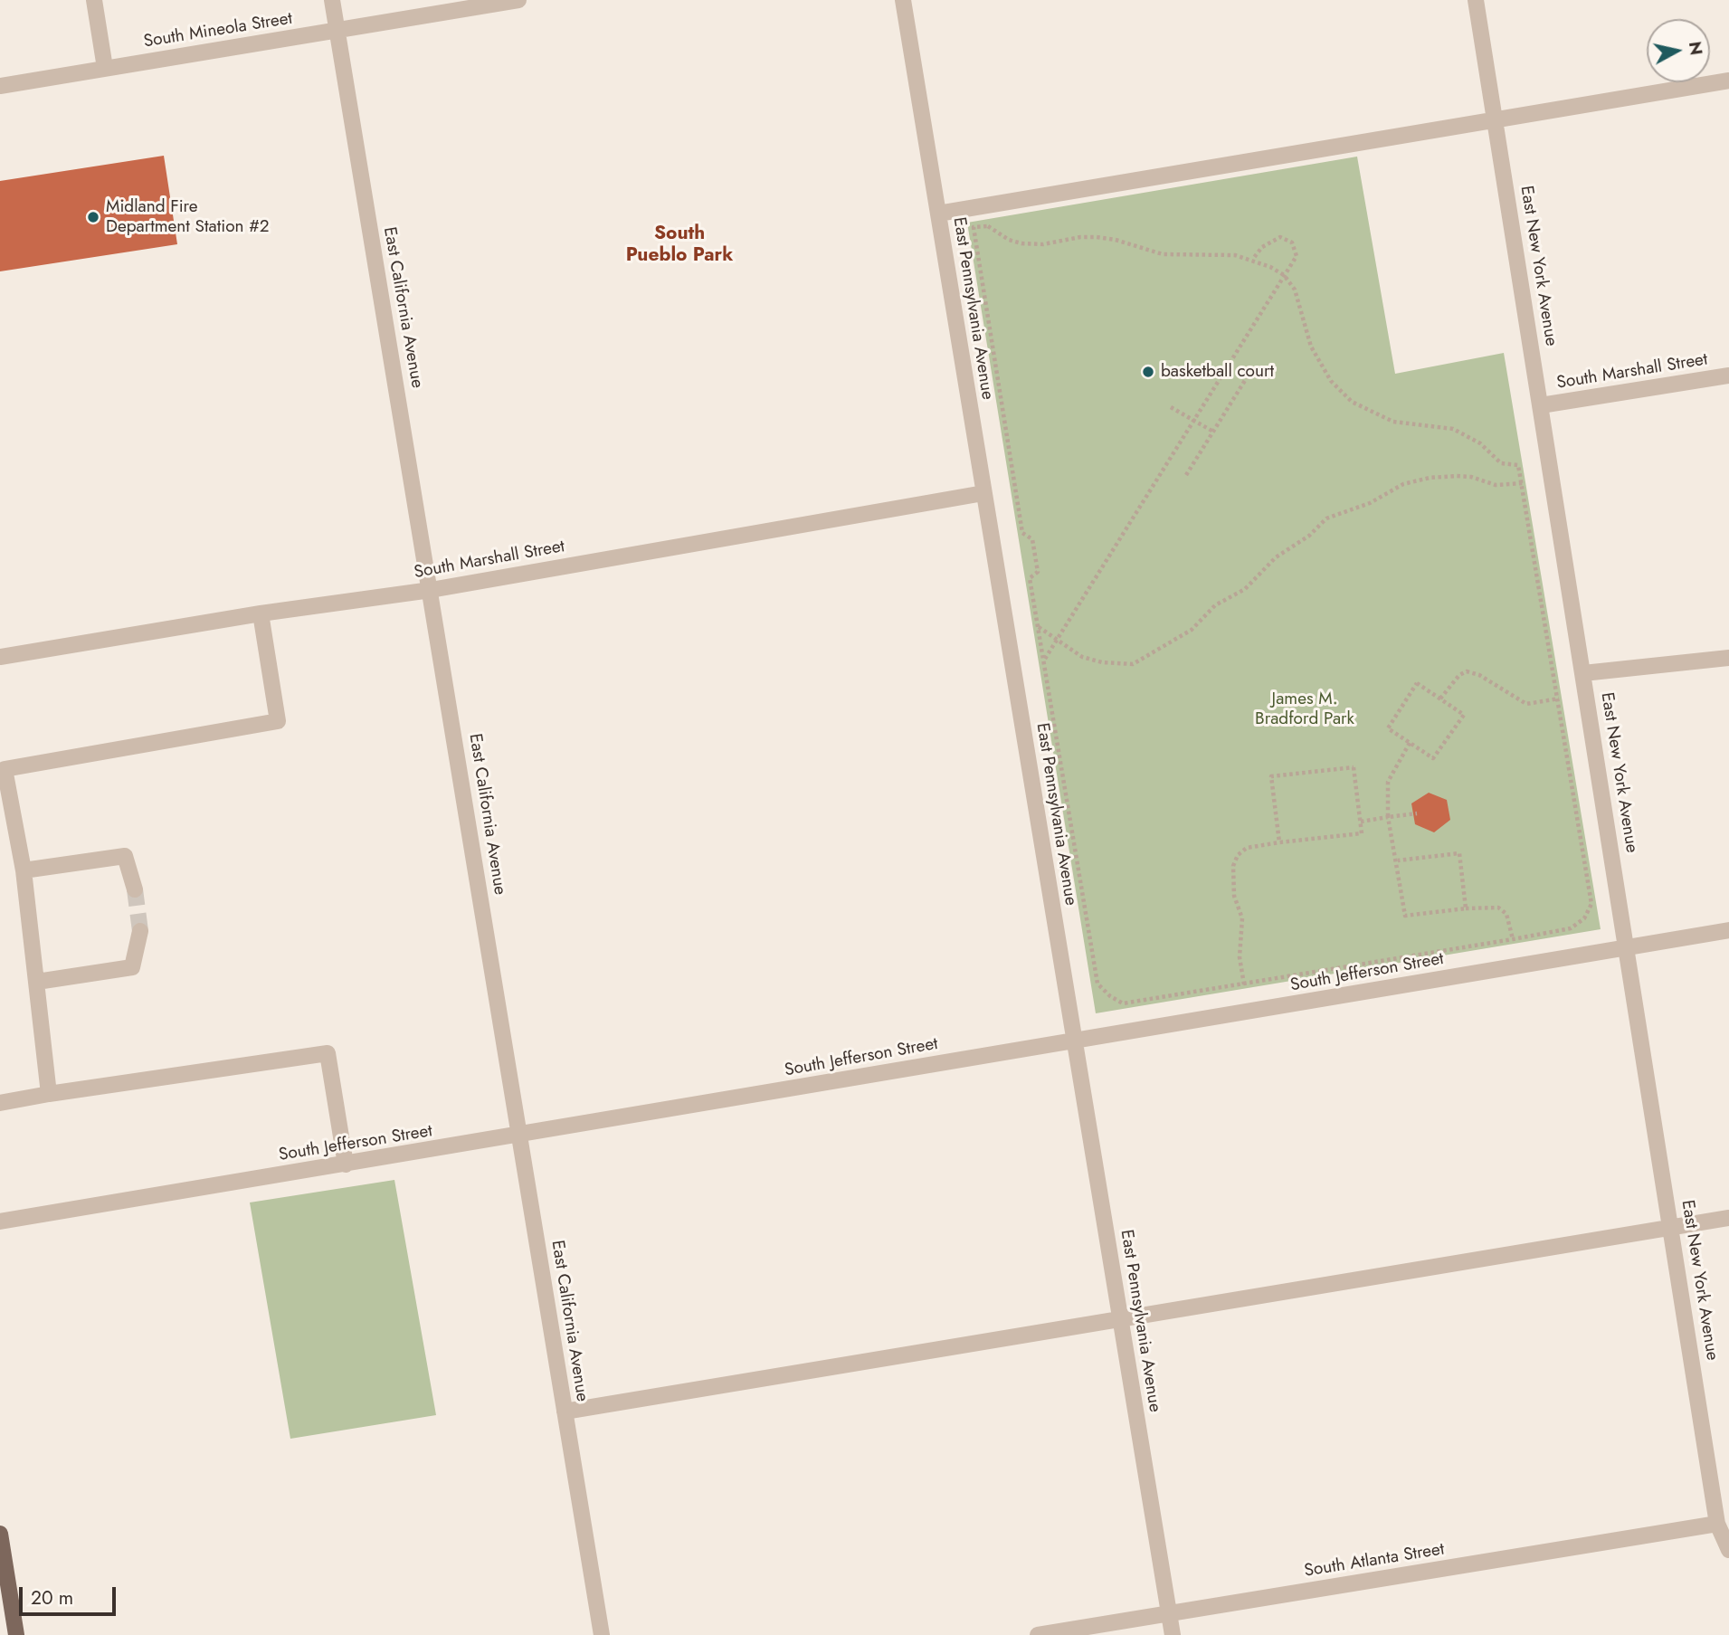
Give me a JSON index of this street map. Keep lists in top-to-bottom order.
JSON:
{
  "streets": {
    "street": [
      "South Mineola Street",
      "East New York Avenue",
      "East California Avenue",
      "East Pennsylvania Avenue",
      "South Marshall Street",
      "South Jefferson Street",
      "South Atlanta Street"
    ]
  },
  "crossings": [
    ["South Mineola Street", "East California Avenue"],
    ["East New York Avenue", "South Marshall Street"],
    ["East New York Avenue", "South Jefferson Street"],
    ["East New York Avenue", "South Atlanta Street"],
    ["East California Avenue", "South Marshall Street"],
    ["East California Avenue", "South Jefferson Street"],
    ["East Pennsylvania Avenue", "South Marshall Street"],
    ["East Pennsylvania Avenue", "South Jefferson Street"],
    ["East Pennsylvania Avenue", "South Atlanta Street"]
  ],
  "districts": ["South Pueblo Park"],
  "parks": ["James M. Bradford Park"],
  "places": ["Midland Fire Department Station #2", "basketball court"],
  "scale_bar": "20 m",
  "north": "right"
}
